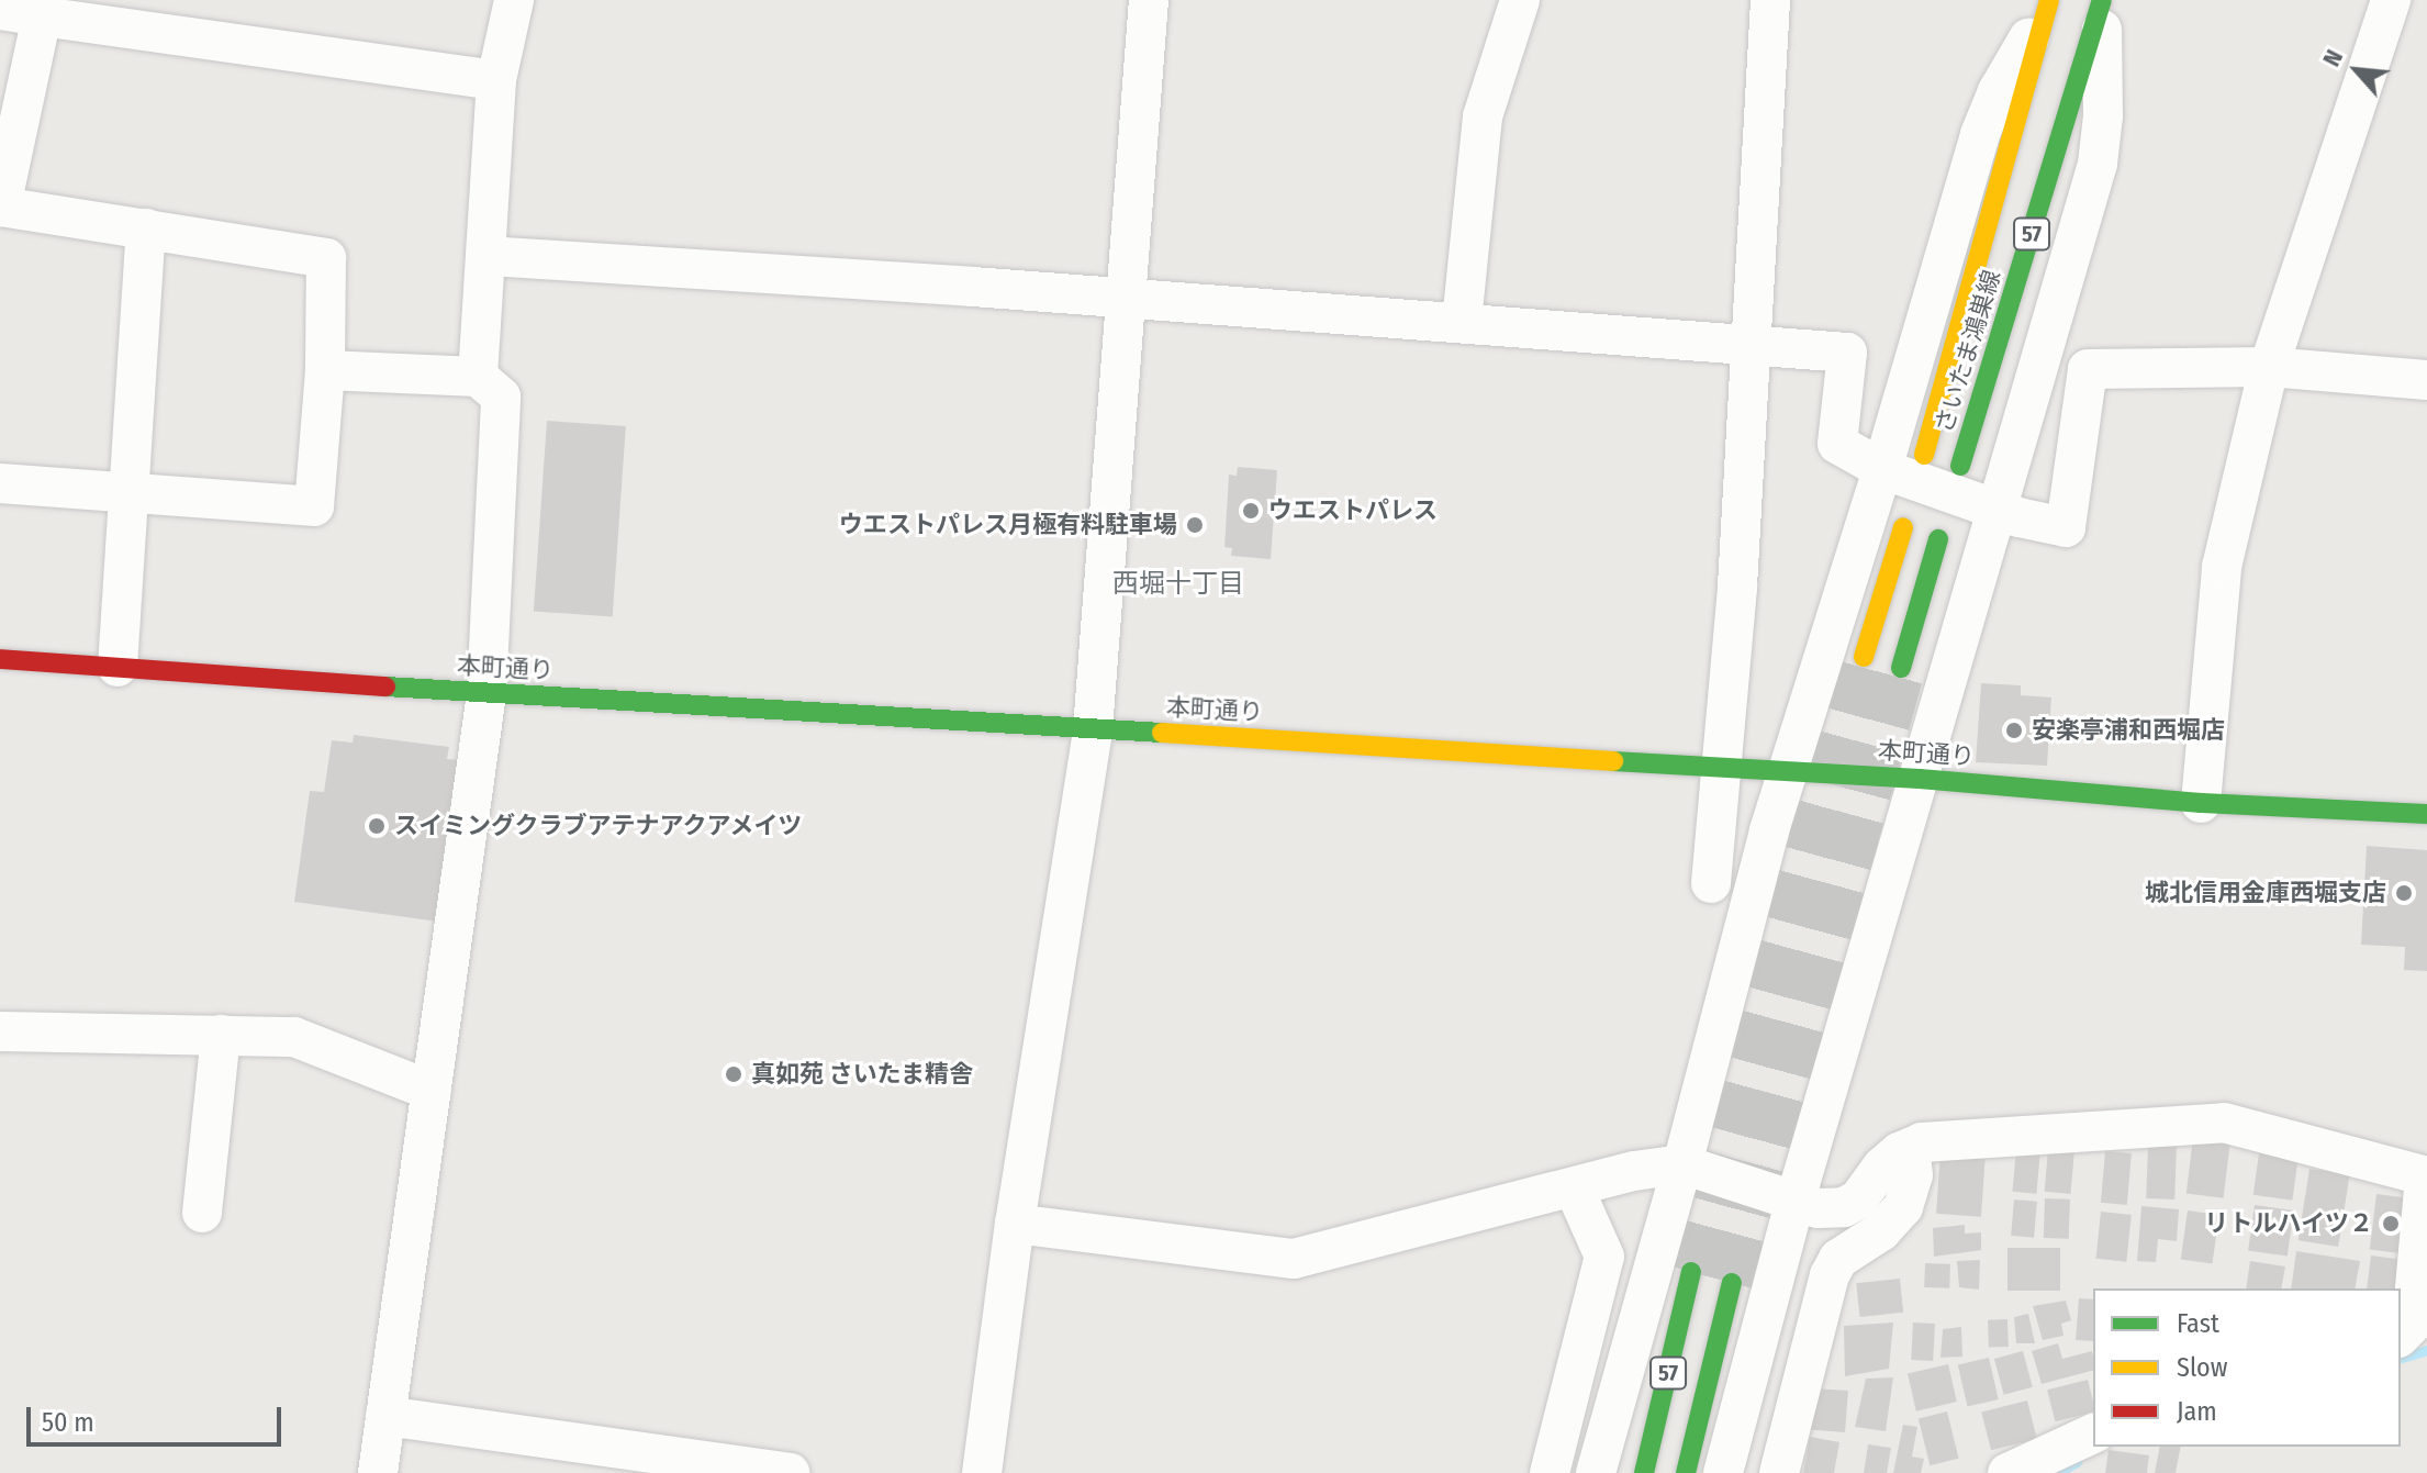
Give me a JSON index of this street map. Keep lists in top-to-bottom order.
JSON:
{
  "streets": {
    "main road": ["57", "さいたま鴻巣線", "本町通り"]
  },
  "districts": ["西堀十丁目"],
  "places": [
    "ウエストパレス",
    "ウエストパレス月極有料駐車場",
    "安楽亭浦和西堀店",
    "スイミングクラブアテナアクアメイツ",
    "城北信用金庫西堀支店",
    "真如苑 さいたま精舎",
    "リトルハイツ２"
  ],
  "legend": ["Fast", "Slow", "Jam"],
  "scale_bar": "50 m",
  "north": "top left"
}
